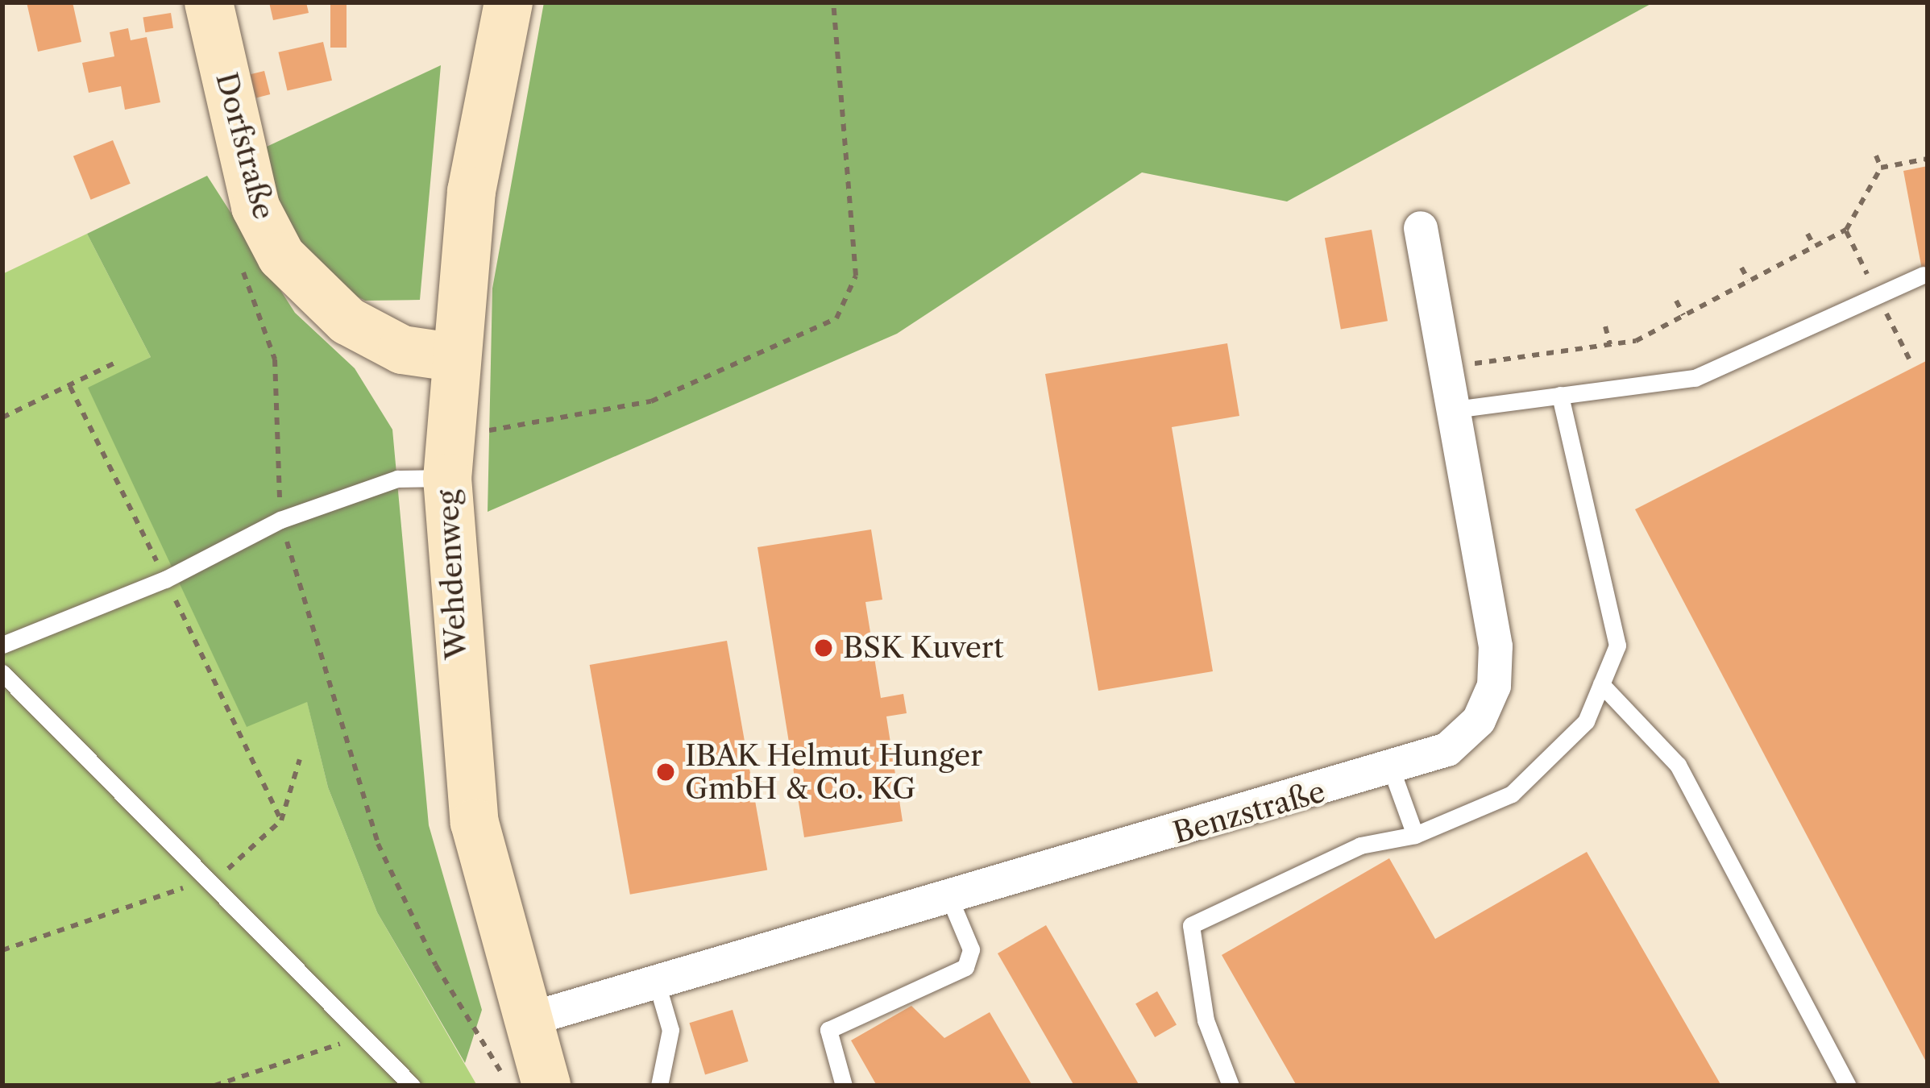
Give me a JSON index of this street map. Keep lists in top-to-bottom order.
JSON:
{
  "streets": {
    "main road": ["Dorfstraße", "Wehdenweg"],
    "street": ["Benzstraße"]
  },
  "crossings": [
    ["Dorfstraße", "Wehdenweg"],
    ["Wehdenweg", "Benzstraße"]
  ],
  "places": ["BSK Kuvert", "IBAK Helmut Hunger GmbH & Co. KG"]
}
